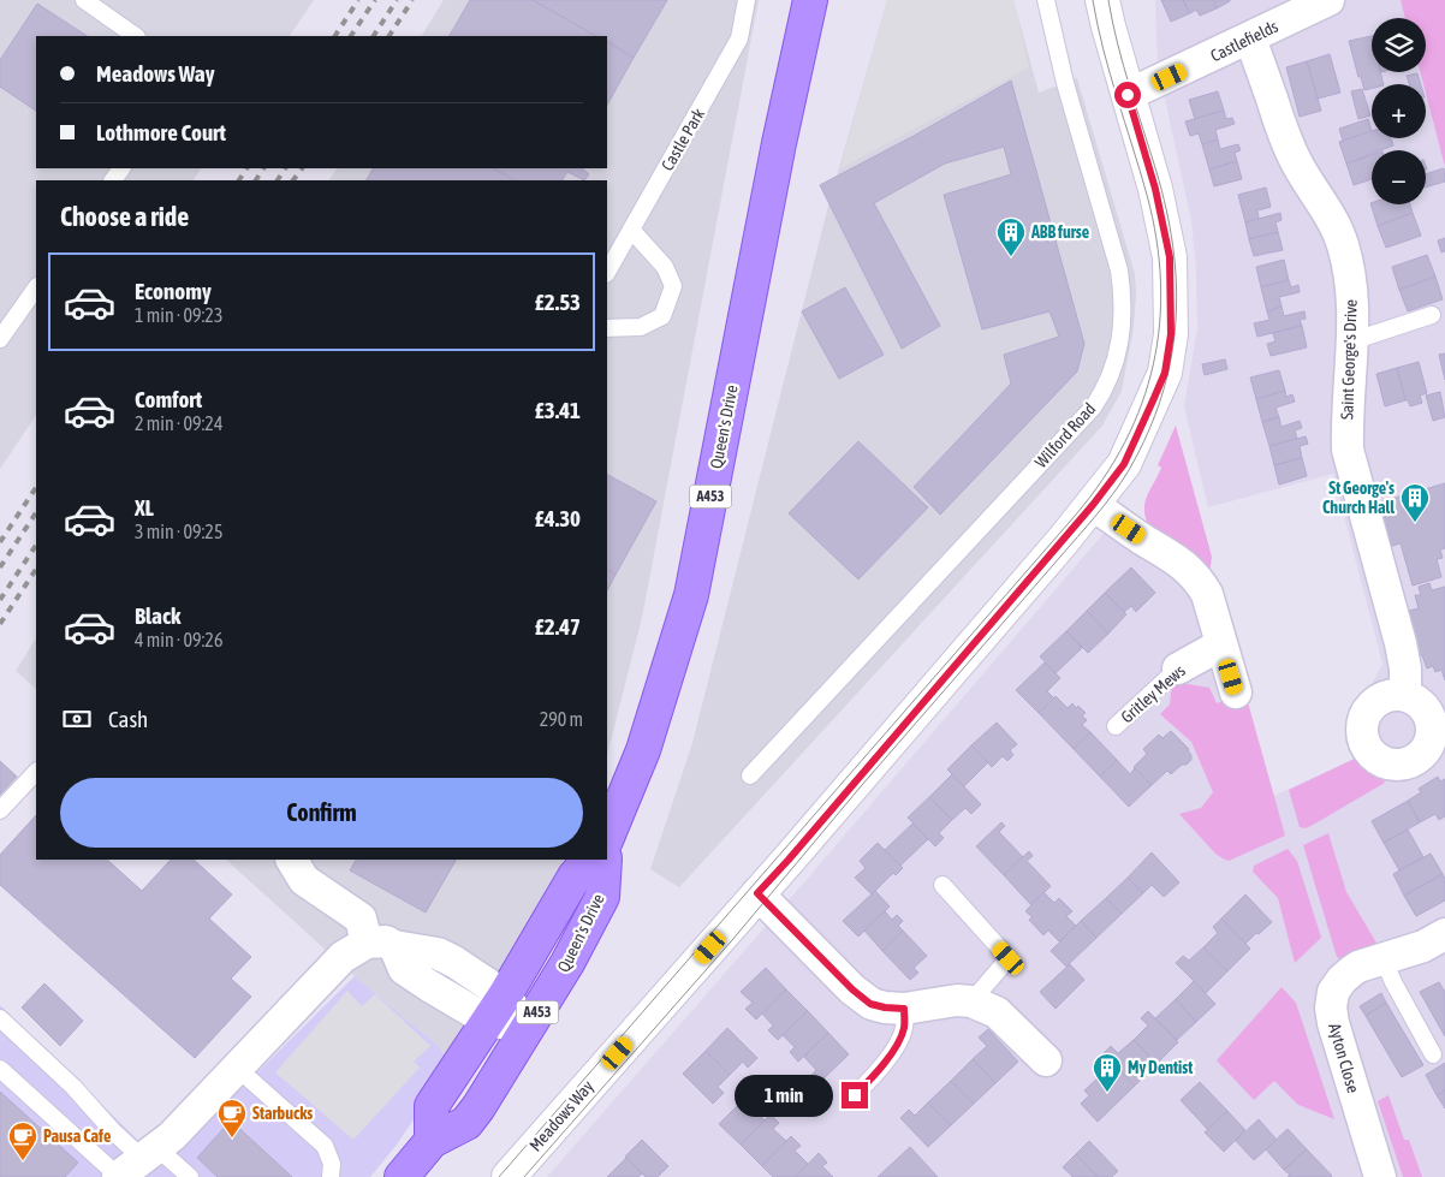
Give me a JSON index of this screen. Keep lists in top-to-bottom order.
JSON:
{
  "streets": {
    "main road": ["Queen's Drive", "A453"],
    "street": [
      "Castlefields",
      "Saint George's Drive",
      "Gritley Mews",
      "Ayton Close",
      "Meadows Way"
    ],
    "lane": ["Castle Park", "Wilford Road"]
  },
  "crossings": [
    ["Castlefields", "Saint George's Drive"],
    ["Castlefields", "Meadows Way"]
  ],
  "places": {
    "building": ["ABB furse", "St George's Church Hall", "My Dentist"],
    "cafe": ["Starbucks", "Pausa Cafe"]
  },
  "page": {
    "map_buttons": ["+", "−"],
    "banner": ["Meadows Way", "Lothmore Court"],
    "heading": "Choose a ride",
    "list": [
      {
        "name": "Economy",
        "note": "1 min · 09:23",
        "value": "£2.53"
      },
      {
        "name": "Comfort",
        "note": "2 min · 09:24",
        "value": "£3.41"
      },
      {
        "name": "XL",
        "note": "3 min · 09:25",
        "value": "£4.30"
      },
      {
        "name": "Black",
        "note": "4 min · 09:26",
        "value": "£2.47"
      }
    ],
    "pay": ["Cash", "290 m"],
    "buttons": "Confirm",
    "bubble": "1 min"
  }
}
